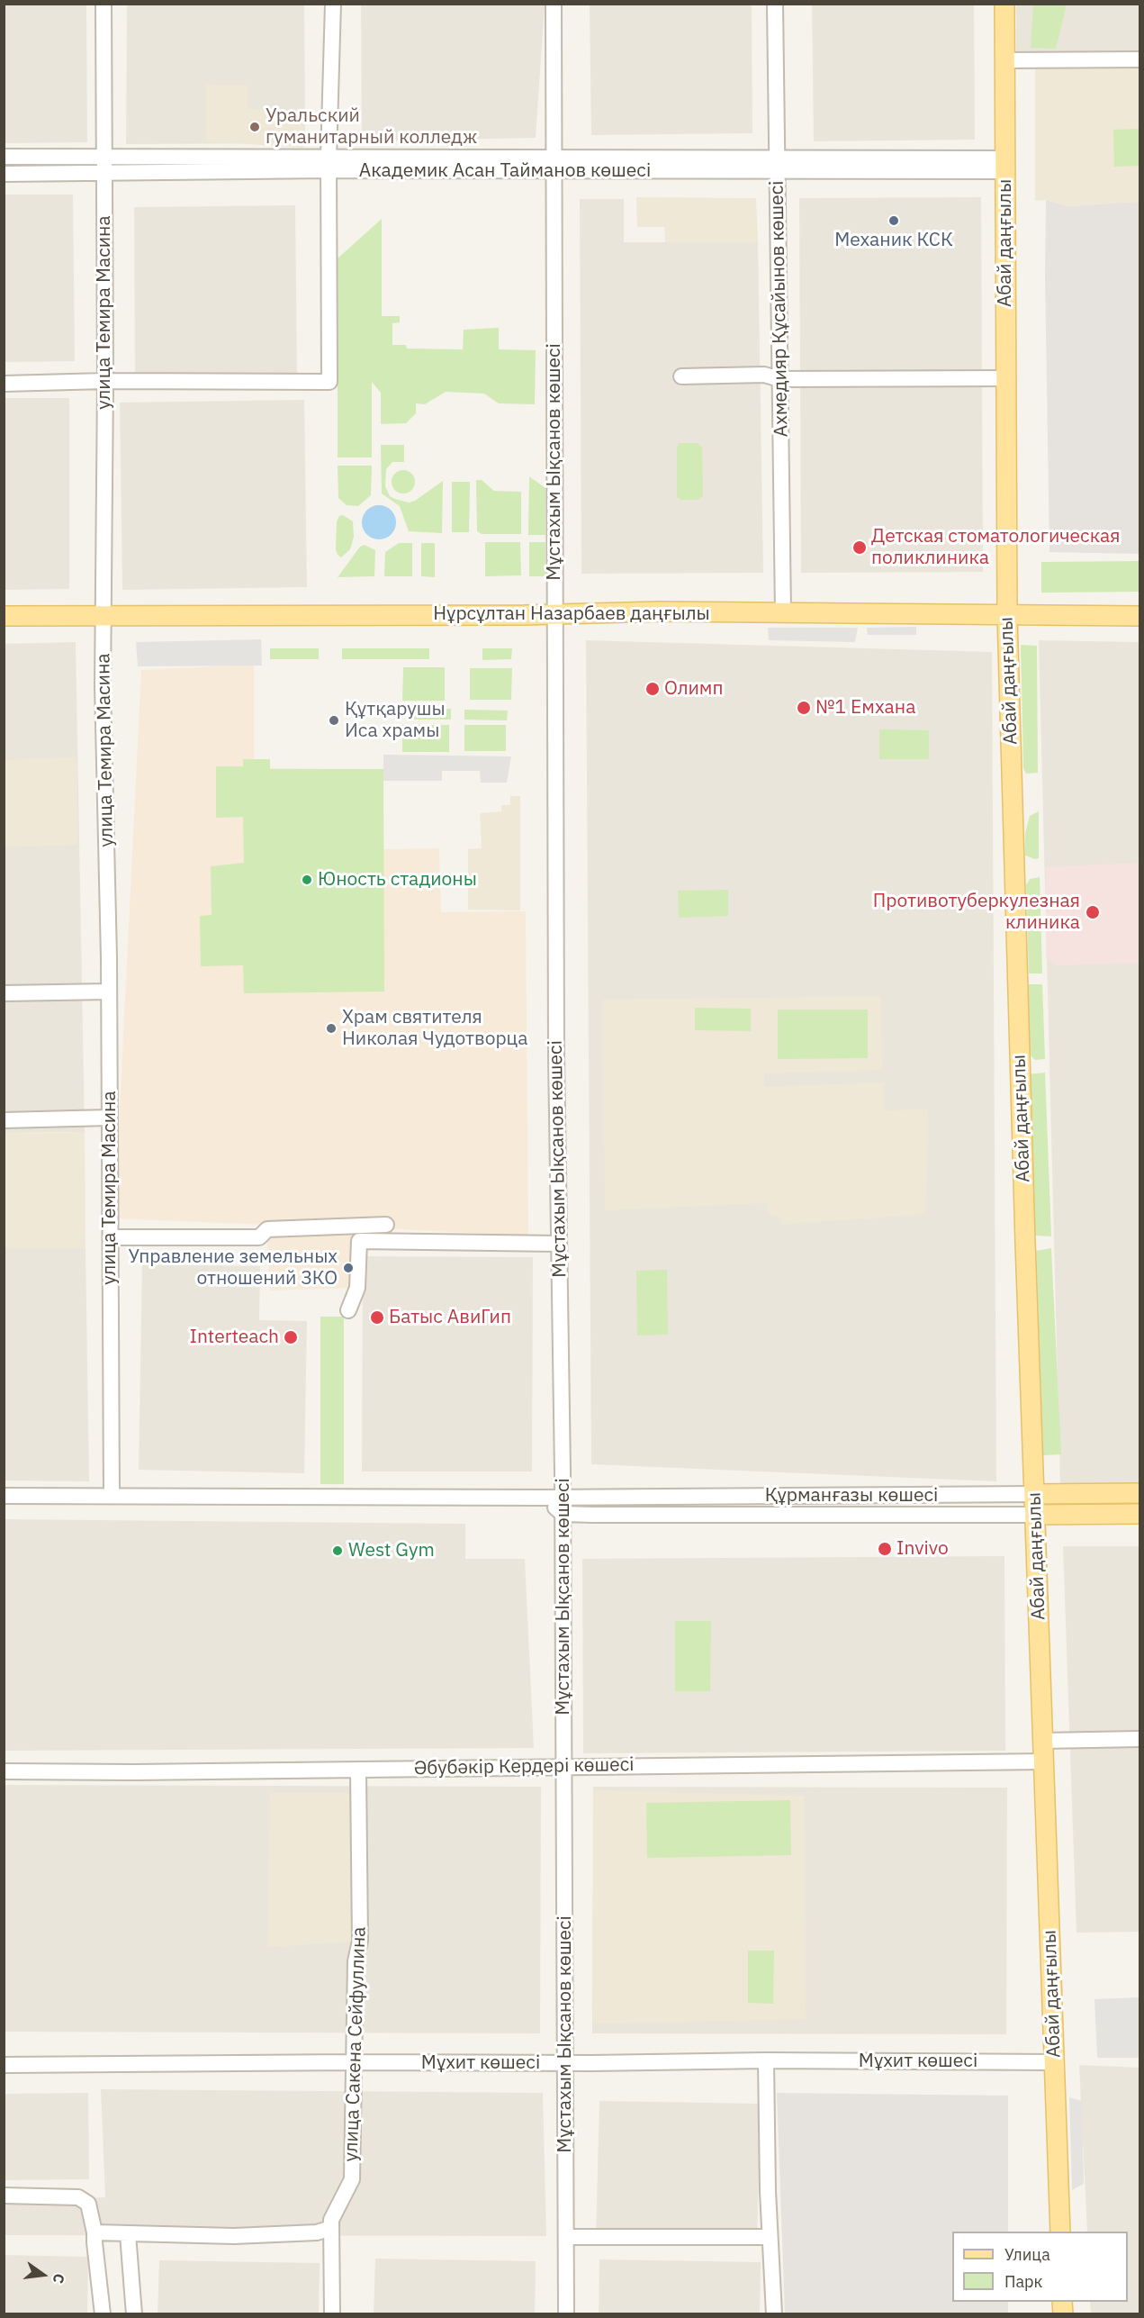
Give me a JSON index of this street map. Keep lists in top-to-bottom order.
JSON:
{
  "streets": {
    "main road": ["Абай даңғылы", "Нұрсұлтан Назарбаев даңғылы", "Құрманғазы көшесі"],
    "street": [
      "Академик Асан Тайманов көшесі",
      "Ахмедияр Құсайынов көшесі",
      "улица Темира Масина",
      "Мұстахым Ықсанов көшесі",
      "Әбубәкір Кердері көшесі",
      "улица Сакена Сейфуллина",
      "Мұхит көшесі"
    ]
  },
  "crossings": [
    ["Академик Асан Тайманов көшесі", "Абай даңғылы"],
    ["Академик Асан Тайманов көшесі", "Ахмедияр Құсайынов көшесі"],
    ["Академик Асан Тайманов көшесі", "улица Темира Масина"],
    ["Академик Асан Тайманов көшесі", "Мұстахым Ықсанов көшесі"],
    ["Абай даңғылы", "Нұрсұлтан Назарбаев даңғылы"],
    ["Абай даңғылы", "Құрманғазы көшесі"],
    ["Абай даңғылы", "Әбубәкір Кердері көшесі"],
    ["Абай даңғылы", "Мұхит көшесі"],
    ["Ахмедияр Құсайынов көшесі", "Нұрсұлтан Назарбаев даңғылы"],
    ["улица Темира Масина", "Нұрсұлтан Назарбаев даңғылы"],
    ["улица Темира Масина", "Құрманғазы көшесі"],
    ["Мұстахым Ықсанов көшесі", "Нұрсұлтан Назарбаев даңғылы"],
    ["Мұстахым Ықсанов көшесі", "Құрманғазы көшесі"],
    ["Мұстахым Ықсанов көшесі", "Әбубәкір Кердері көшесі"],
    ["Мұстахым Ықсанов көшесі", "Мұхит көшесі"],
    ["Әбубәкір Кердері көшесі", "улица Сакена Сейфуллина"],
    ["улица Сакена Сейфуллина", "Мұхит көшесі"]
  ],
  "places": [
    "Уральский гуманитарный колледж",
    "Механик КСК",
    "Детская стоматологическая поликлиника",
    "Олимп",
    "№1 Емхана",
    "Құтқарушы Иса храмы",
    "Юность стадионы",
    "Противотуберкулезная клиника",
    "Храм святителя Николая Чудотворца",
    "Управление земельных отношений ЗКО",
    "Батыс АвиГип",
    "Interteach",
    "Invivo",
    "West Gym"
  ],
  "legend": ["Улица", "Парк"],
  "north": "right"
}
